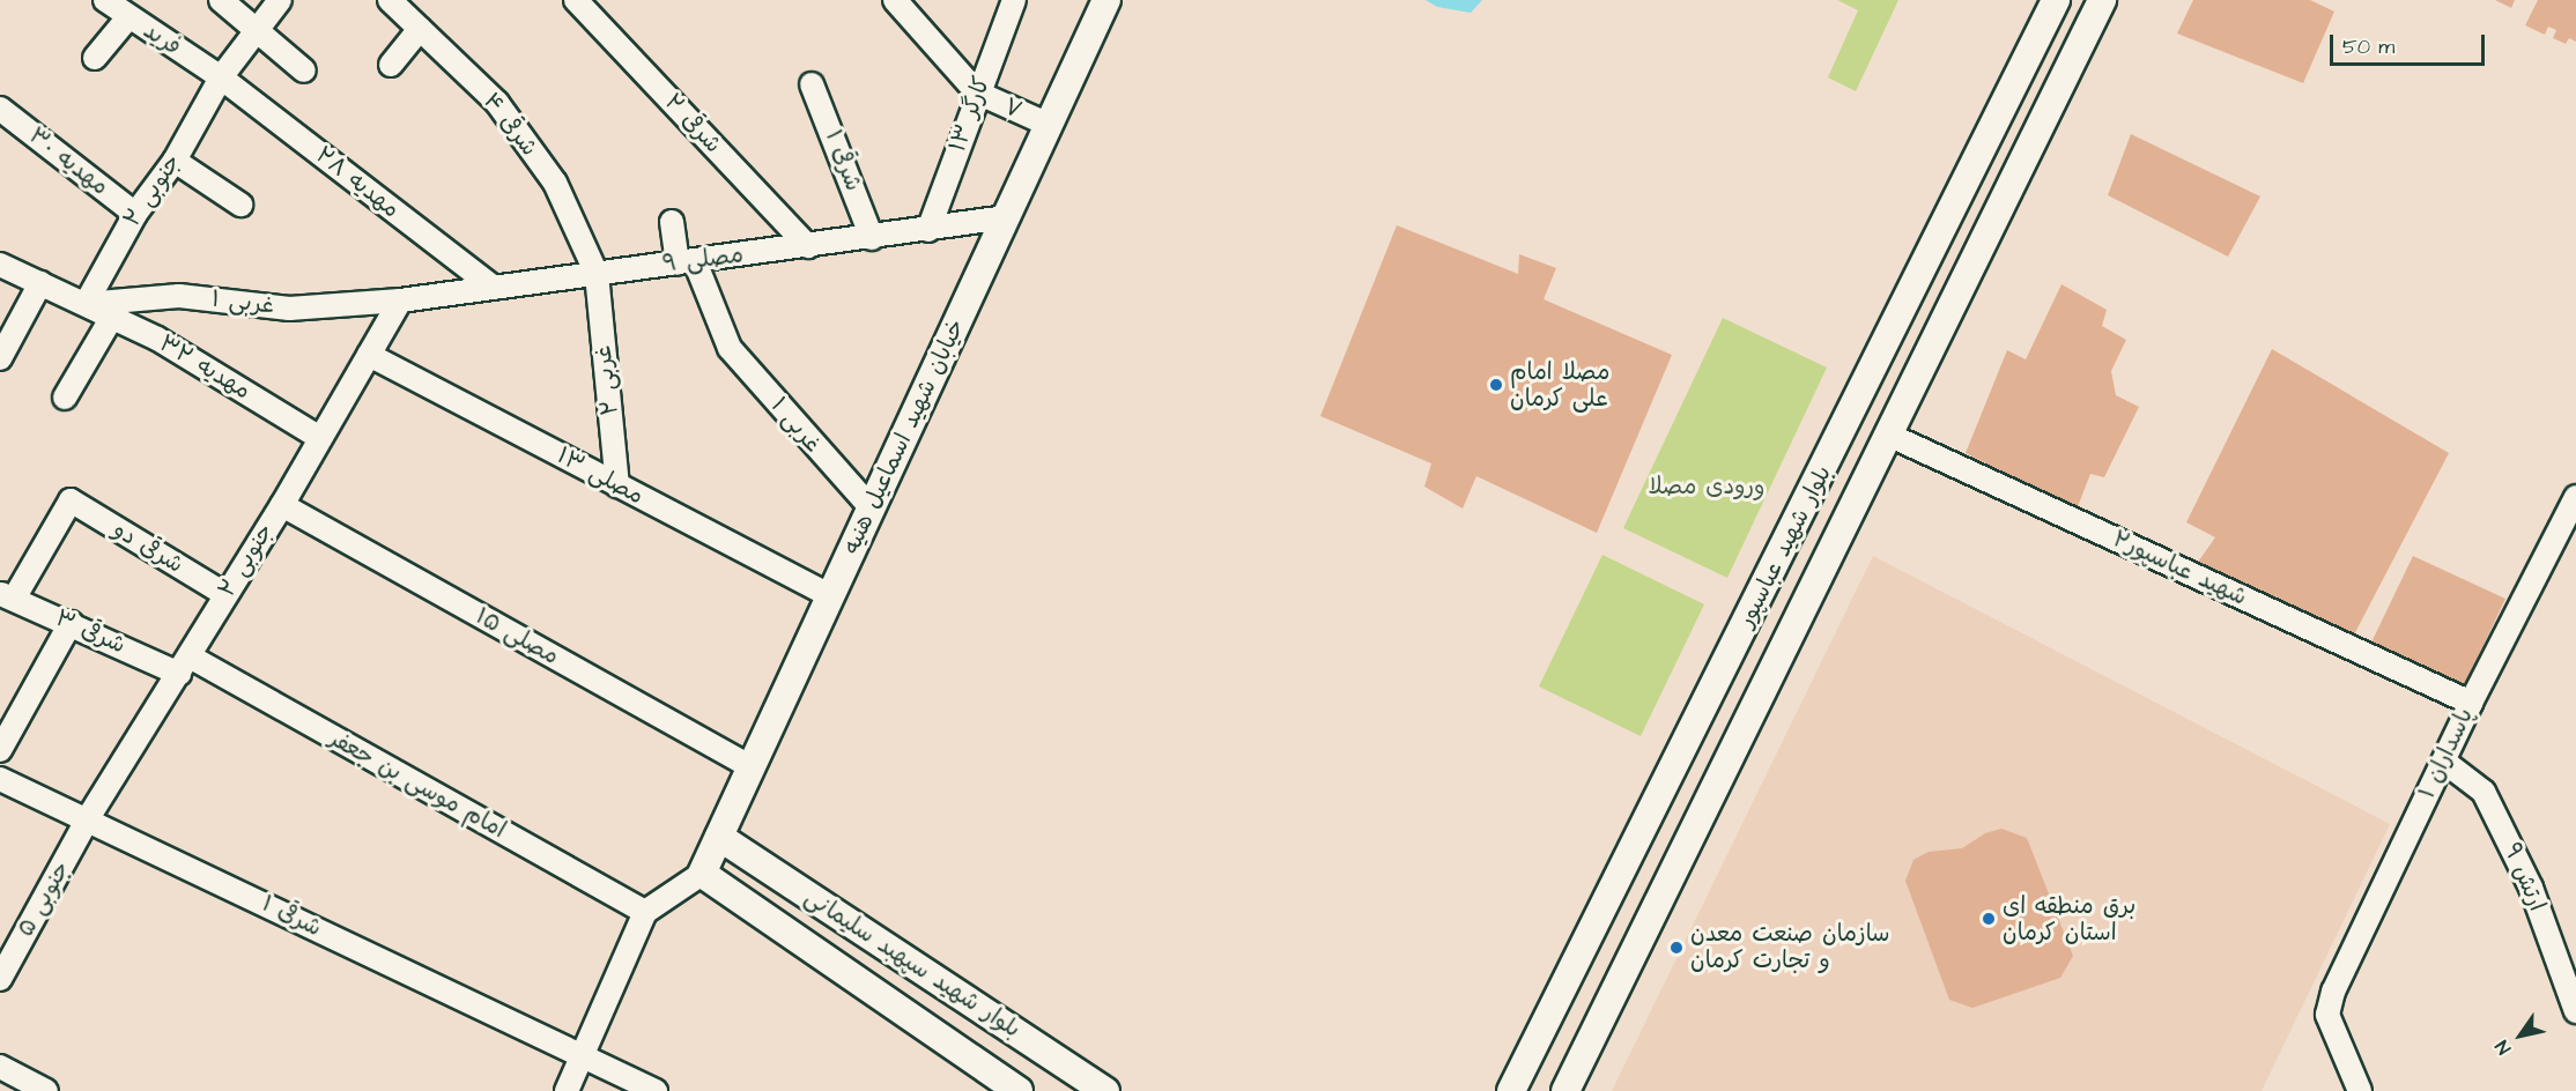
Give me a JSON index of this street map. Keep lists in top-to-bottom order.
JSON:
{
  "streets": {
    "main road": ["خیابان شهید اسماعیل هنیه", "بلوار شهید عباسپور", "بلوار شهید سپهبد سلیمانی"],
    "street": [
      "فرید",
      "۷",
      "کارگر ۱۳",
      "۲ شرقی",
      "۴ شرقی",
      "۱ شرقی",
      "مهدیه ۳۰",
      "مهدیه ۲۸",
      "۲ جنوبی",
      "مصلی ۹",
      "۱ غربی",
      "مهدیه ۳۲",
      "۲ غربی",
      "مصلی ۱۳",
      "شرقی دو",
      "جنوبی ۲",
      "شهید عباسپور۲",
      "شرقی ۳",
      "مصلی ۱۵",
      "پاسداران ۱",
      "امام موسی بن جعفر",
      "ارتش ۹",
      "۵ جنوبی",
      "شرقی ۱"
    ]
  },
  "crossings": [
    ["فرید", "مهدیه ۲۸"],
    ["فرید", "۲ جنوبی"],
    ["۷", "کارگر ۱۳"],
    ["۷", "خیابان شهید اسماعیل هنیه"],
    ["کارگر ۱۳", "مصلی ۹"],
    ["۲ شرقی", "مصلی ۹"],
    ["۴ شرقی", "مصلی ۹"],
    ["۴ شرقی", "۲ غربی"],
    ["۱ شرقی", "مصلی ۹"],
    ["مهدیه ۳۰", "۲ جنوبی"],
    ["مهدیه ۲۸", "۲ جنوبی"],
    ["مهدیه ۲۸", "مصلی ۹"],
    ["۲ جنوبی", "۱ غربی"],
    ["۲ جنوبی", "مهدیه ۳۲"],
    ["مصلی ۹", "۱ غربی"],
    ["مصلی ۹", "۲ غربی"],
    ["مصلی ۹", "خیابان شهید اسماعیل هنیه"],
    ["مصلی ۹", "جنوبی ۲"],
    ["۱ غربی", "مهدیه ۳۲"],
    ["۱ غربی", "خیابان شهید اسماعیل هنیه"],
    ["۱ غربی", "جنوبی ۲"],
    ["مهدیه ۳۲", "جنوبی ۲"],
    ["۲ غربی", "مصلی ۱۳"],
    ["خیابان شهید اسماعیل هنیه", "مصلی ۱۳"],
    ["خیابان شهید اسماعیل هنیه", "مصلی ۱۵"],
    ["خیابان شهید اسماعیل هنیه", "بلوار شهید سپهبد سلیمانی"],
    ["مصلی ۱۳", "جنوبی ۲"],
    ["بلوار شهید عباسپور", "شهید عباسپور۲"],
    ["شرقی دو", "جنوبی ۲"],
    ["شرقی دو", "شرقی ۳"],
    ["جنوبی ۲", "شرقی ۳"],
    ["جنوبی ۲", "مصلی ۱۵"],
    ["جنوبی ۲", "امام موسی بن جعفر"],
    ["جنوبی ۲", "۵ جنوبی"],
    ["جنوبی ۲", "شرقی ۱"],
    ["شهید عباسپور۲", "پاسداران ۱"],
    ["شرقی ۳", "امام موسی بن جعفر"],
    ["پاسداران ۱", "ارتش ۹"],
    ["۵ جنوبی", "شرقی ۱"]
  ],
  "parks": ["ورودی مصلا"],
  "places": ["مصلا امام علی کرمان", "برق منطقه ای استان کرمان", "سازمان صنعت معدن و تجارت کرمان"],
  "scale_bar": "50 m",
  "north": "bottom left"
}
